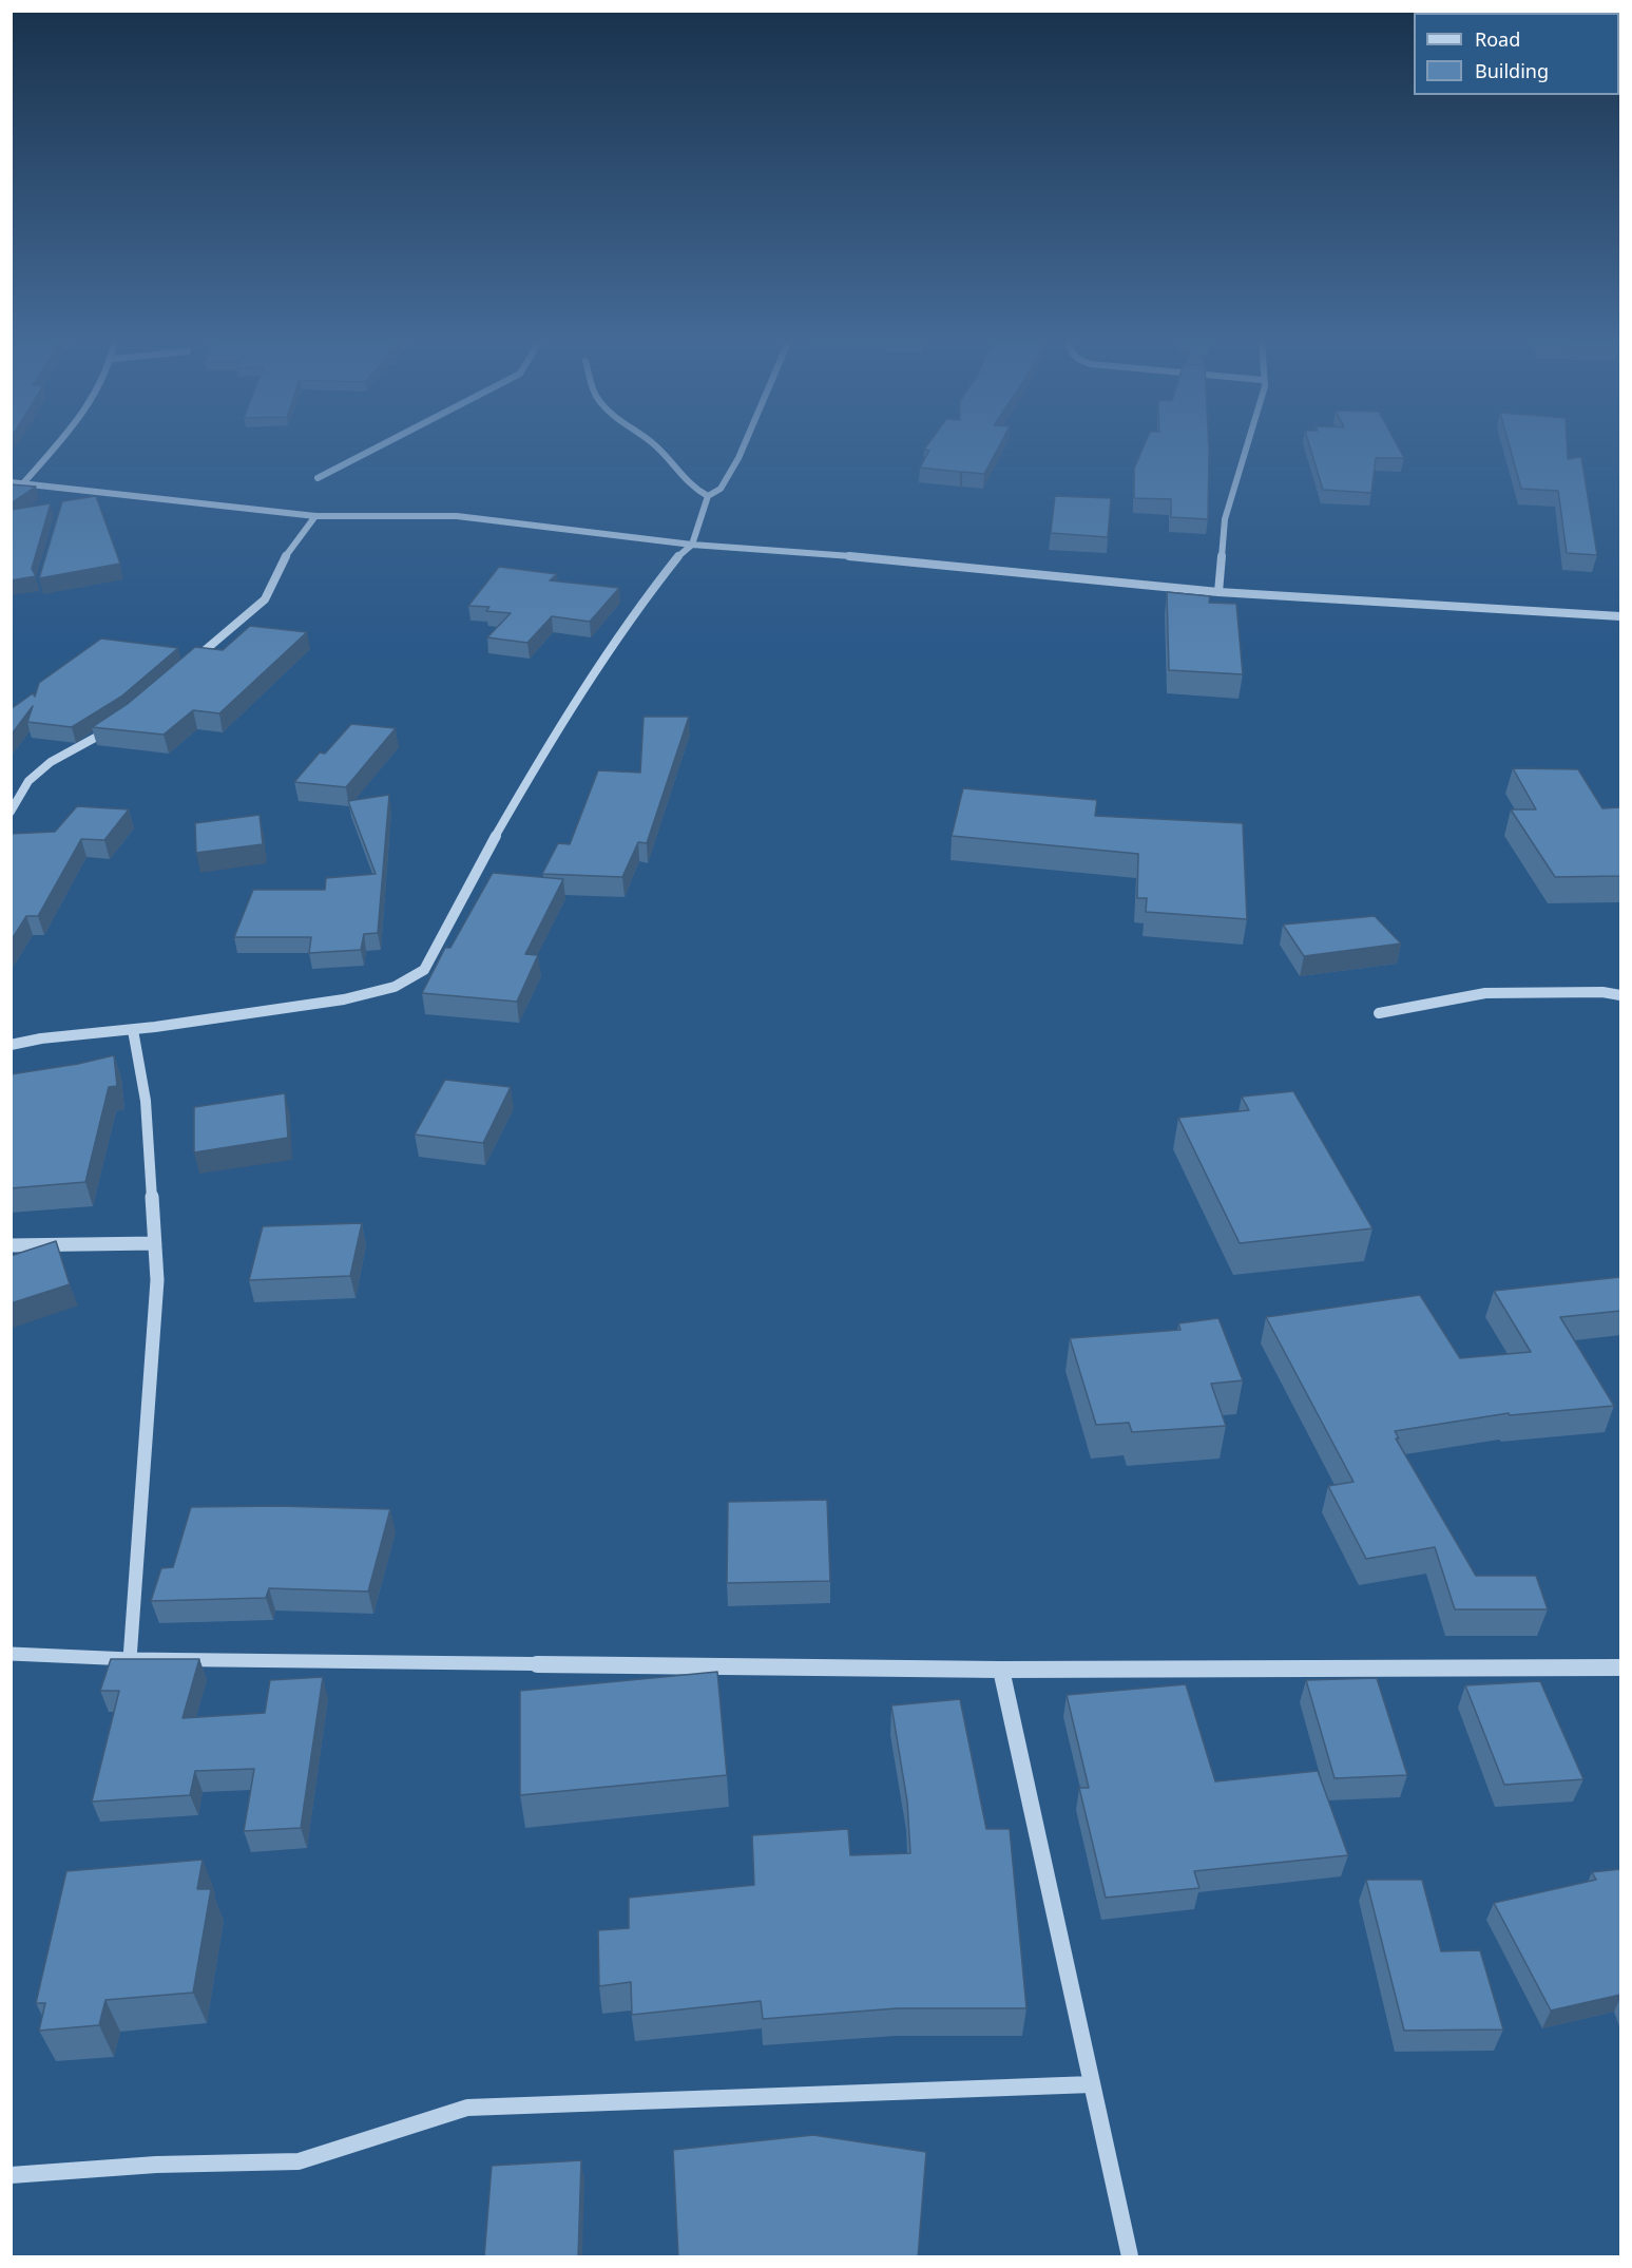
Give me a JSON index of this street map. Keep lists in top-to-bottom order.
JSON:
{
  "legend": ["Road", "Building"]
}
